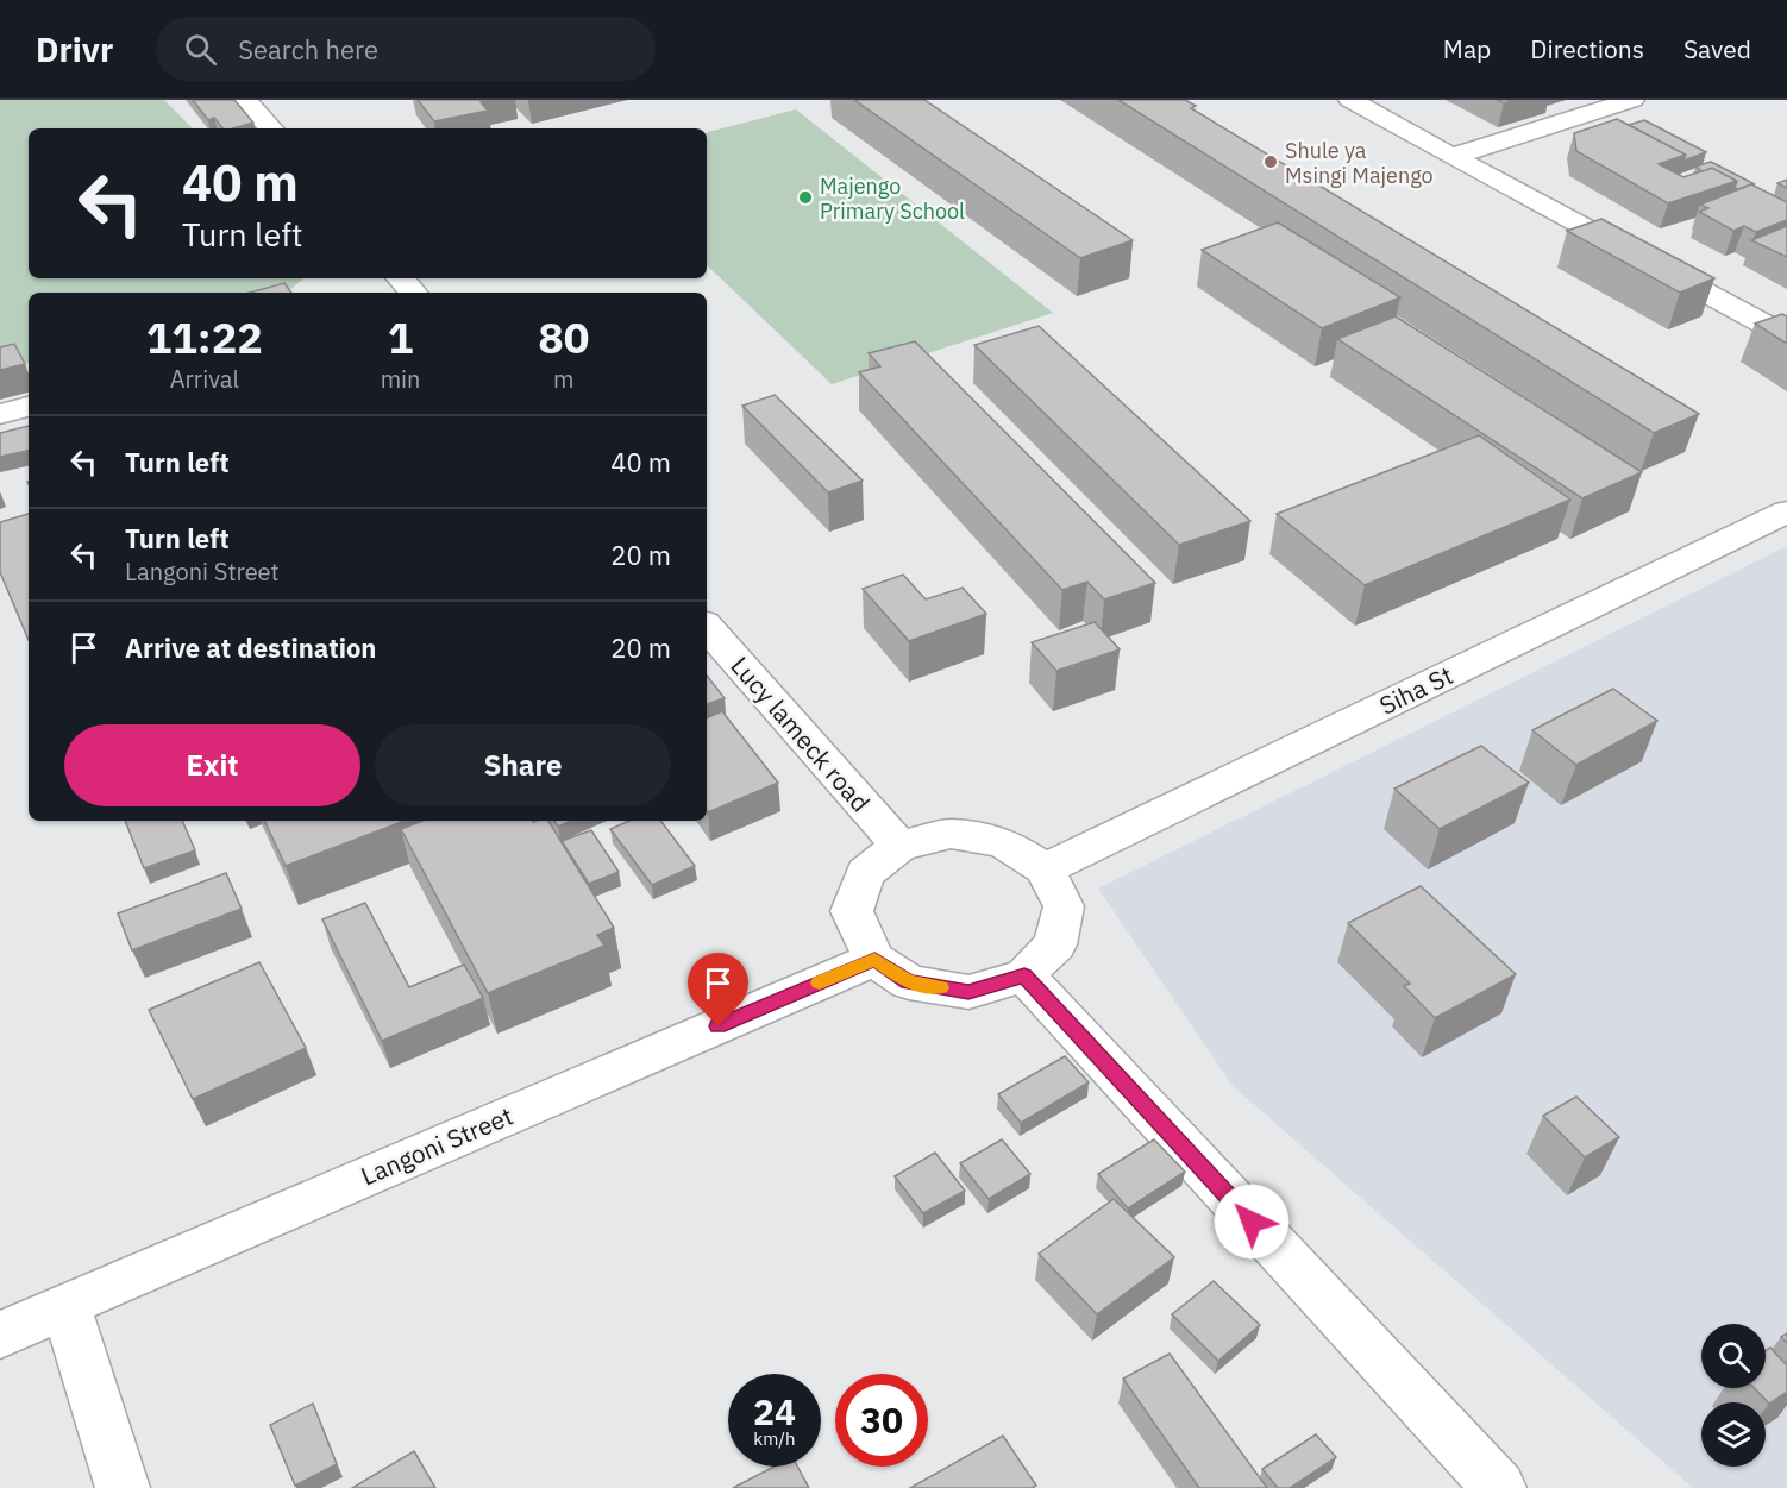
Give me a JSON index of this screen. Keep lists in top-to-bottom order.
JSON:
{
  "streets": {
    "street": ["Siha St", "Lucy lameck road", "Langoni Street"]
  },
  "crossings": [
    ["Siha St", "Lucy lameck road"],
    ["Siha St", "Langoni Street"],
    ["Lucy lameck road", "Langoni Street"]
  ],
  "places": ["Shule ya Msingi Majengo", "Majengo Primary School"],
  "page": {
    "header": "Drivr",
    "search": "Search here",
    "nav": ["Map", "Directions", "Saved"],
    "turn": ["40 m", "Turn left"],
    "eta": [
      "11:22",
      "Arrival",
      "1",
      "min",
      "80",
      "m"
    ],
    "list": [
      {
        "name": "Turn left",
        "value": "40 m"
      },
      {
        "name": "Turn left",
        "note": "Langoni Street",
        "value": "20 m"
      },
      {
        "name": "Arrive at destination",
        "value": "20 m"
      }
    ],
    "buttons": ["Exit", "Share"],
    "speed": "24 km/h",
    "limit": "30"
  }
}
